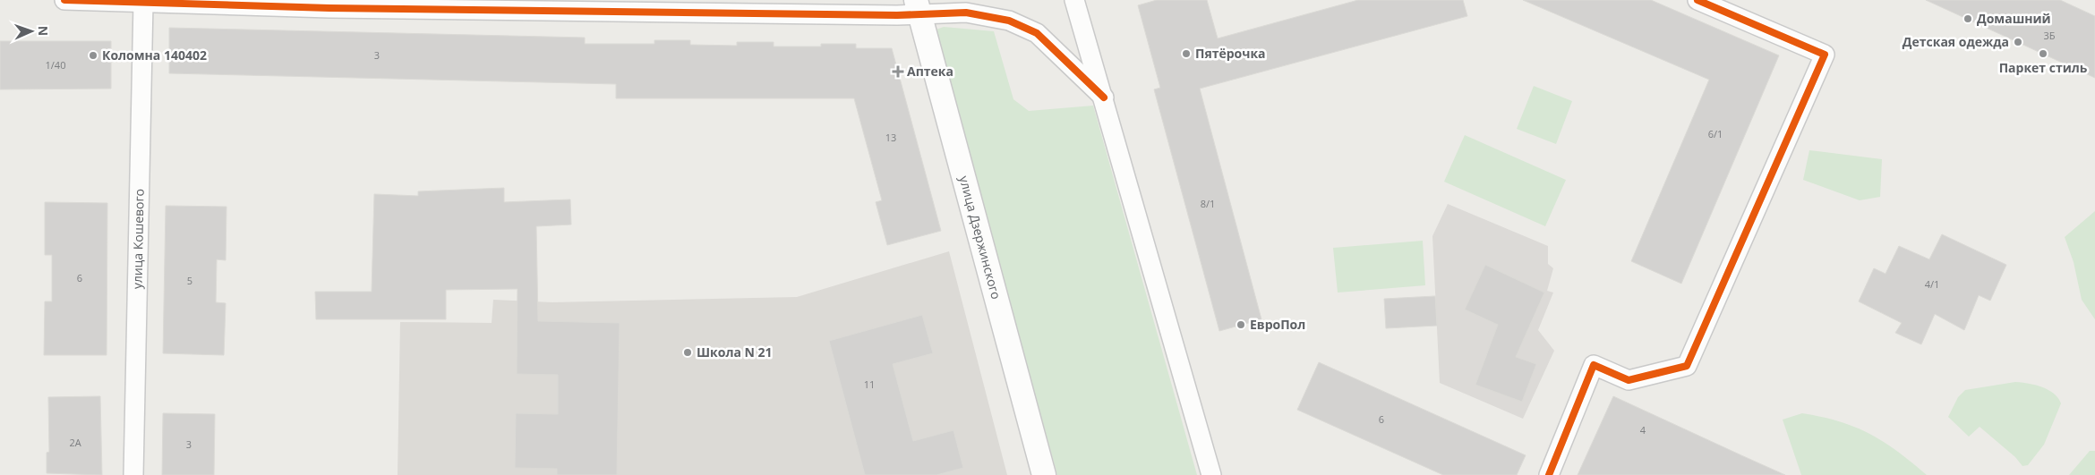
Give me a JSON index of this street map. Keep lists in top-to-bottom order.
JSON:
{
  "streets": {
    "street": ["улица Дзержинского", "улица Кошевого"]
  },
  "places": {
    "other": [
      "Домашний",
      "Детская одежда",
      "Пятёрочка",
      "Паркет стиль",
      "Коломна 140402",
      "ЕвроПол",
      "Школа N 21"
    ],
    "health": ["Аптека"]
  },
  "house_numbers": [
    "3Б",
    "3",
    "1/40",
    "6/1",
    "13",
    "8/1",
    "6",
    "5",
    "4/1",
    "11",
    "6",
    "4",
    "2А",
    "3"
  ],
  "north": "right"
}
